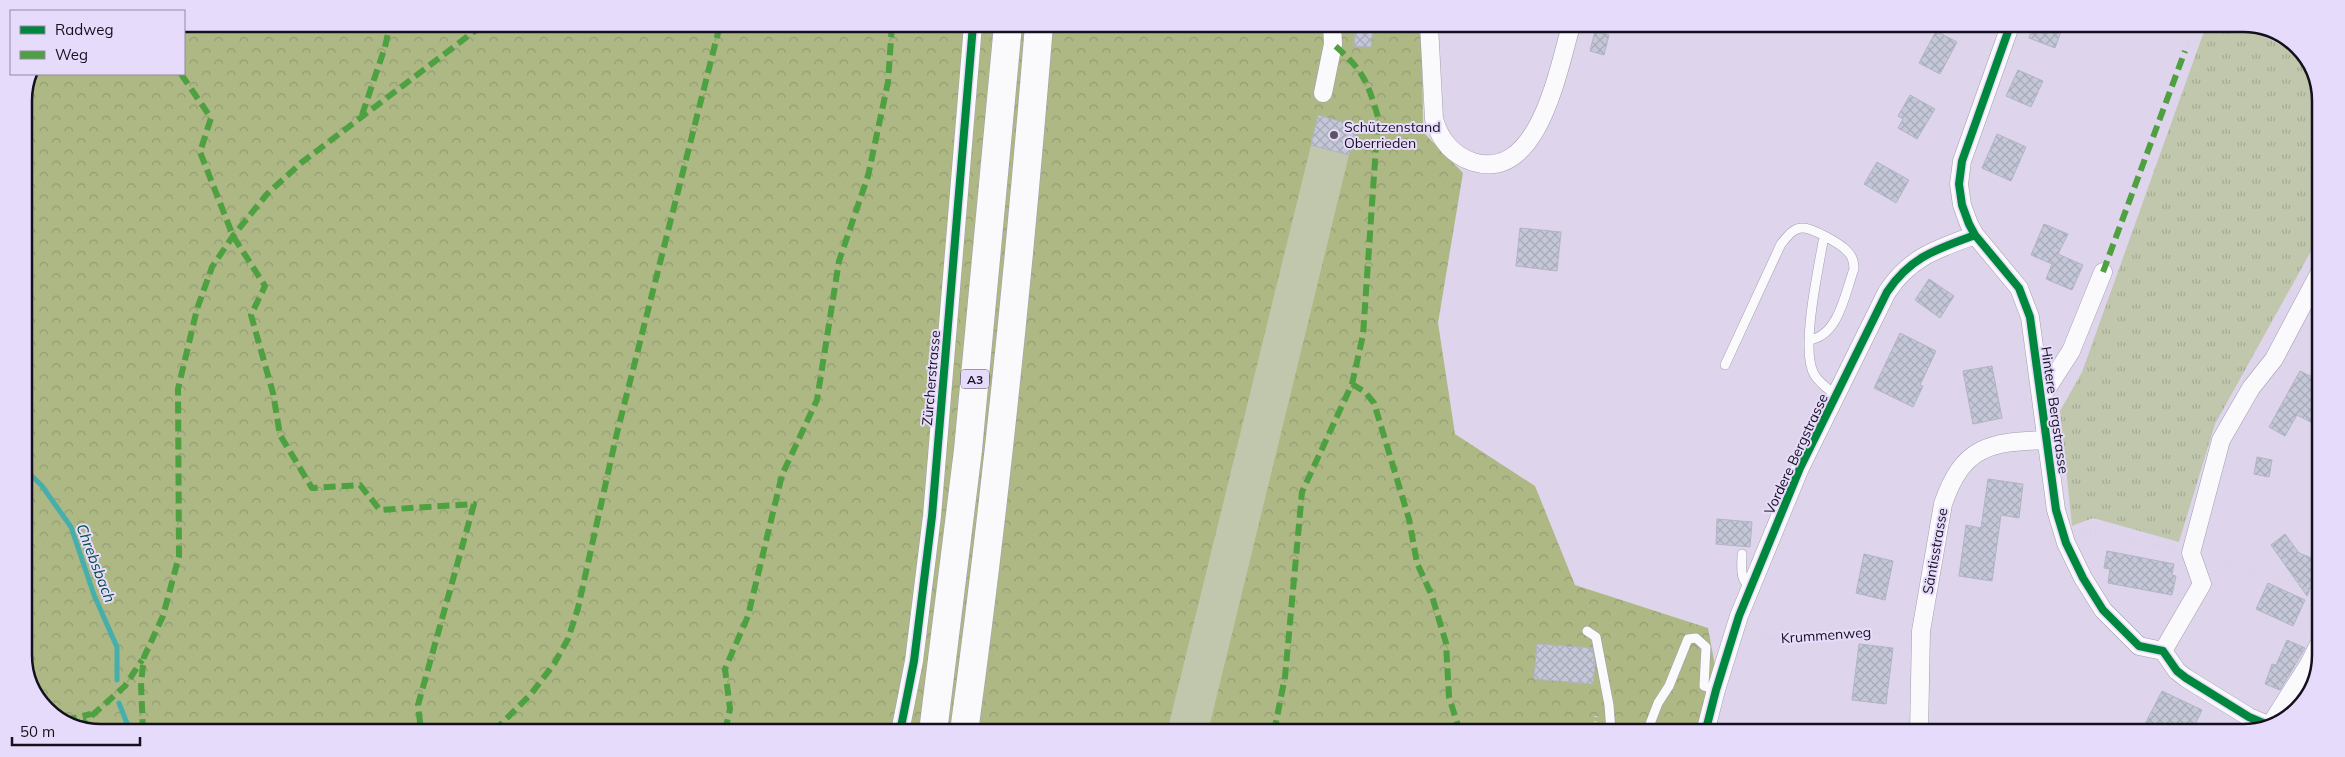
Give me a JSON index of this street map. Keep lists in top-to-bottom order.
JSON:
{
  "streets": {
    "highway": ["A3"],
    "street": [
      "Zürcherstrasse",
      "Hintere Bergstrasse",
      "Vordere Bergstrasse",
      "Säntisstrasse"
    ],
    "path": ["Krummenweg"]
  },
  "crossings": [
    ["Hintere Bergstrasse", "Vordere Bergstrasse"],
    ["Hintere Bergstrasse", "Säntisstrasse"],
    ["Vordere Bergstrasse", "Krummenweg"],
    ["Säntisstrasse", "Krummenweg"]
  ],
  "water": ["Chrebsbach"],
  "places": ["Schützenstand Oberrieden"],
  "legend": ["Radweg", "Weg"],
  "scale_bar": "50 m"
}
